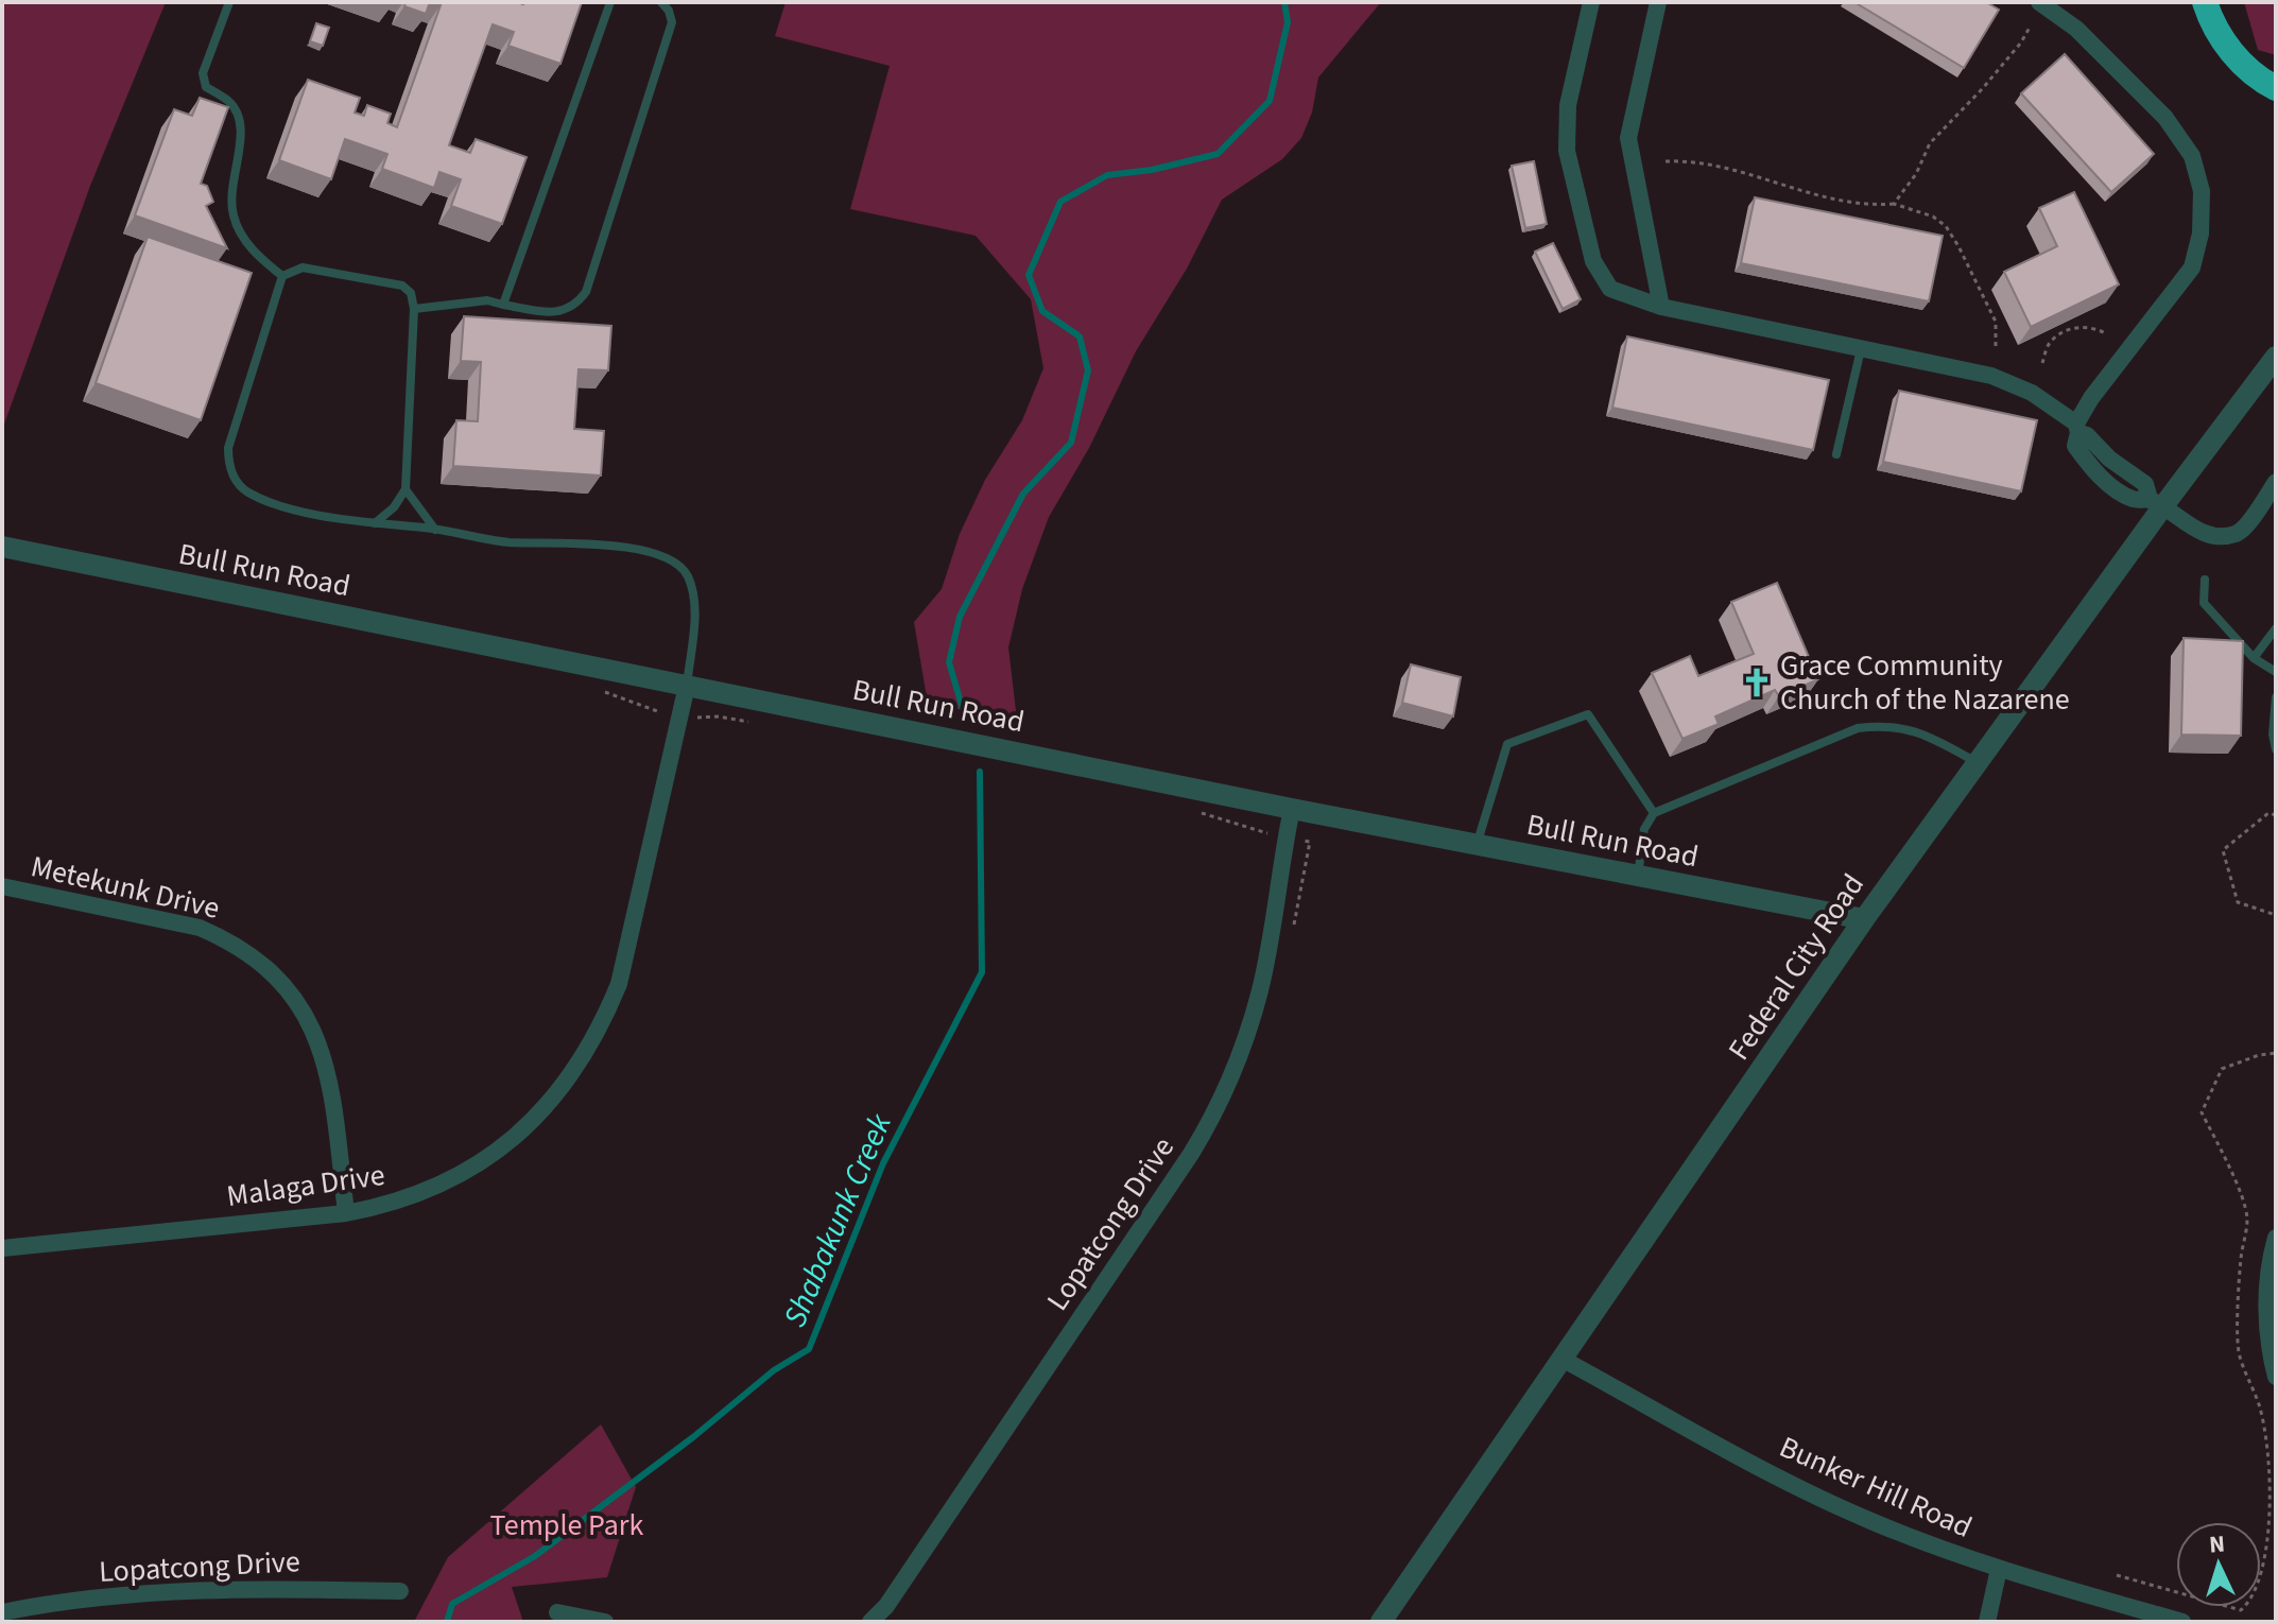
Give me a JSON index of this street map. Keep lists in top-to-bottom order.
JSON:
{
  "streets": {
    "street": [
      "Bull Run Road",
      "Metekunk Drive",
      "Federal City Road",
      "Malaga Drive",
      "Lopatcong Drive",
      "Bunker Hill Road"
    ]
  },
  "crossings": [
    ["Bull Run Road", "Federal City Road"],
    ["Bull Run Road", "Malaga Drive"],
    ["Bull Run Road", "Lopatcong Drive"],
    ["Metekunk Drive", "Malaga Drive"],
    ["Federal City Road", "Bunker Hill Road"]
  ],
  "water": ["Shabakunk Creek"],
  "parks": ["Temple Park"],
  "places": {
    "church": ["Grace Community Church of the Nazarene"]
  },
  "north": "top"
}
